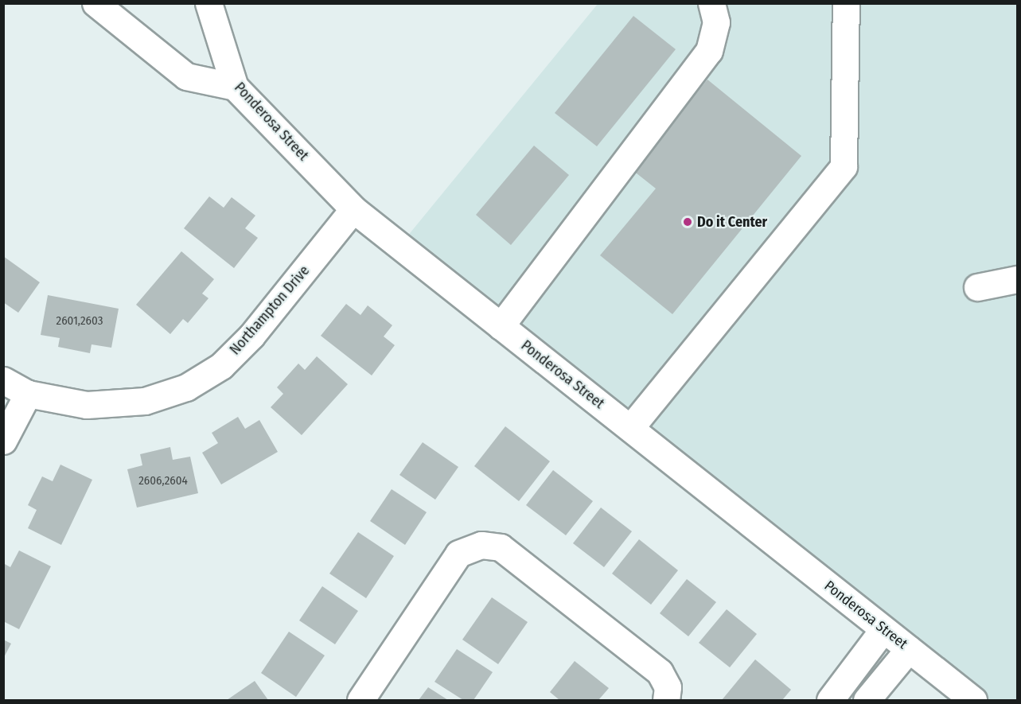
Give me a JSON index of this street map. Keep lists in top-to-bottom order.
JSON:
{
  "streets": {
    "street": ["Ponderosa Street", "Northampton Drive"]
  },
  "crossings": [
    ["Ponderosa Street", "Northampton Drive"]
  ],
  "places": ["Do it Center"],
  "house_numbers": ["2601,2603", "2606,2604"]
}
